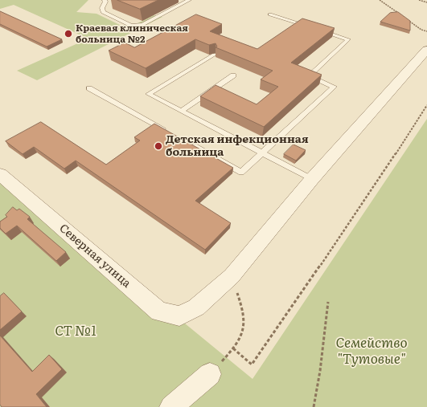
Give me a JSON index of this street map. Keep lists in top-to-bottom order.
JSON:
{
  "streets": {
    "street": ["Северная улица"]
  },
  "parks": ["СТ №1", "Семейство \"Тутовые\""],
  "places": ["Краевая клиническая больница №2", "Детская инфекционная больница"]
}
